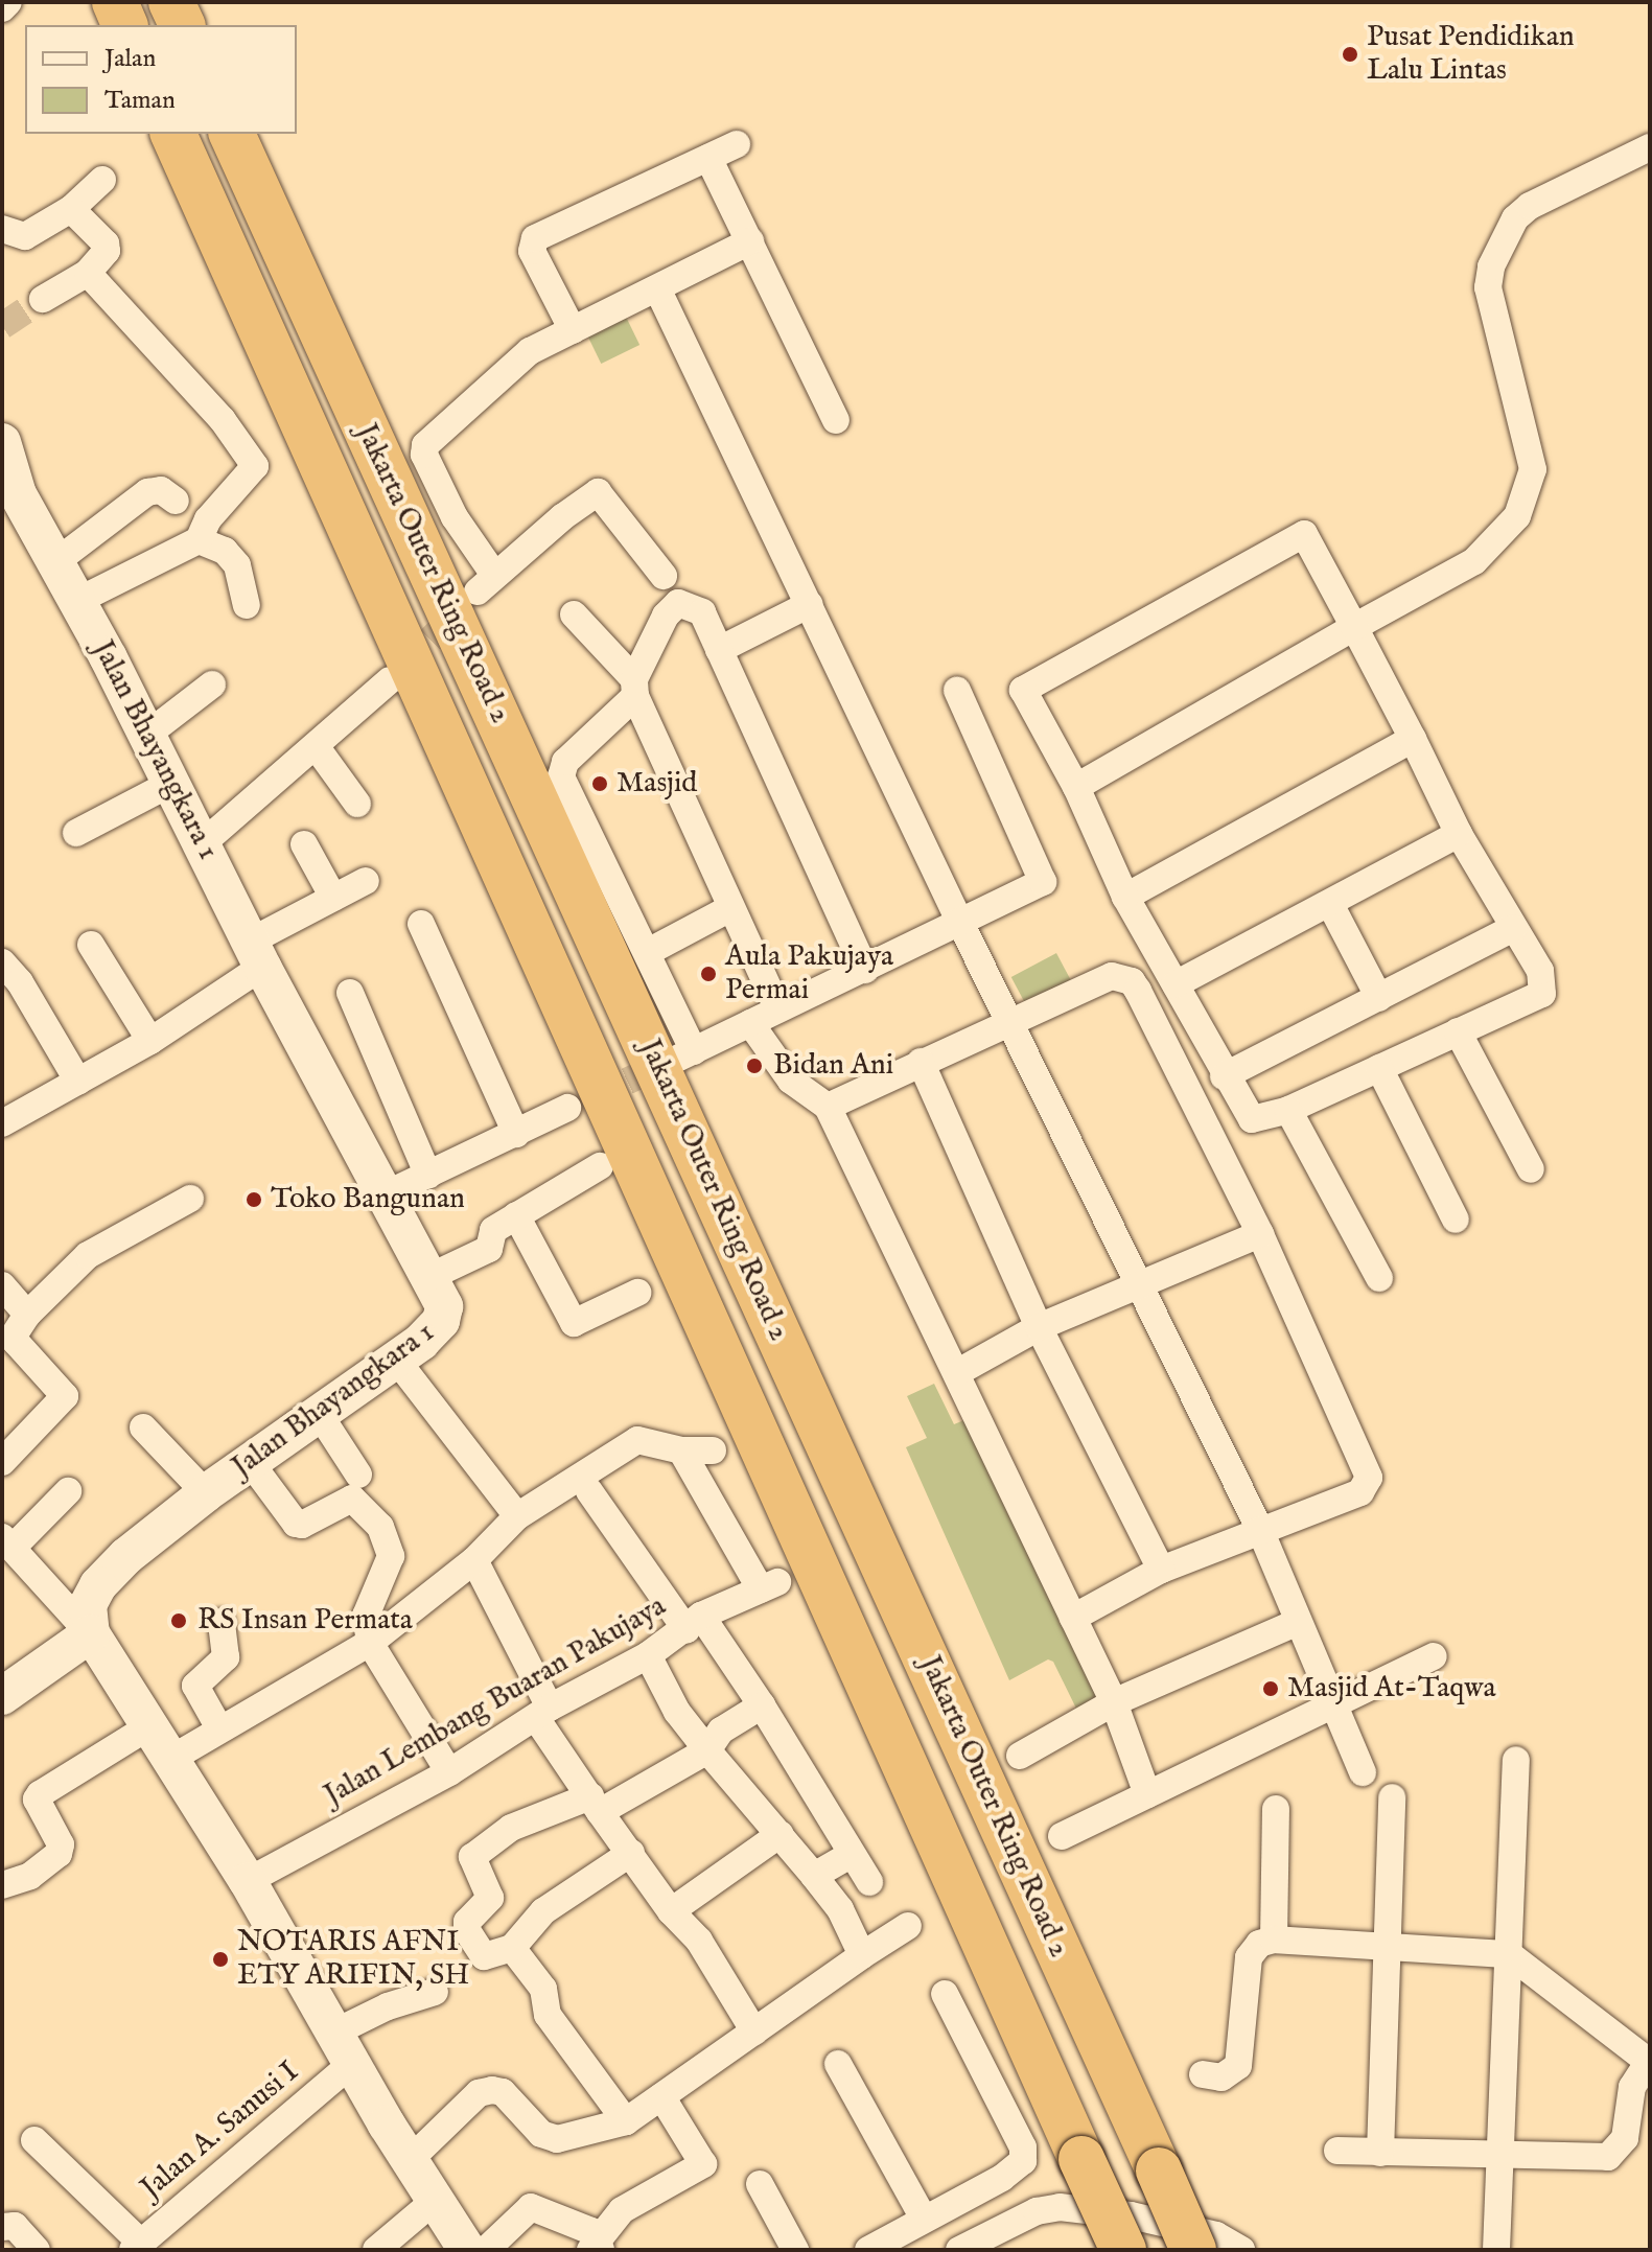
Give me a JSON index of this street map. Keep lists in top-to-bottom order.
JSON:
{
  "streets": {
    "highway": ["Jakarta Outer Ring Road 2"],
    "street": ["Jalan Bhayangkara 1", "Jalan Lembang Buaran Pakujaya", "Jalan A. Sanusi I"]
  },
  "places": [
    "Pusat Pendidikan Lalu Lintas",
    "Masjid",
    "Aula Pakujaya Permai",
    "Bidan Ani",
    "Toko Bangunan",
    "RS Insan Permata",
    "Masjid At-Taqwa",
    "NOTARIS AFNI ETY ARIFIN, SH"
  ],
  "legend": ["Jalan", "Taman"]
}
